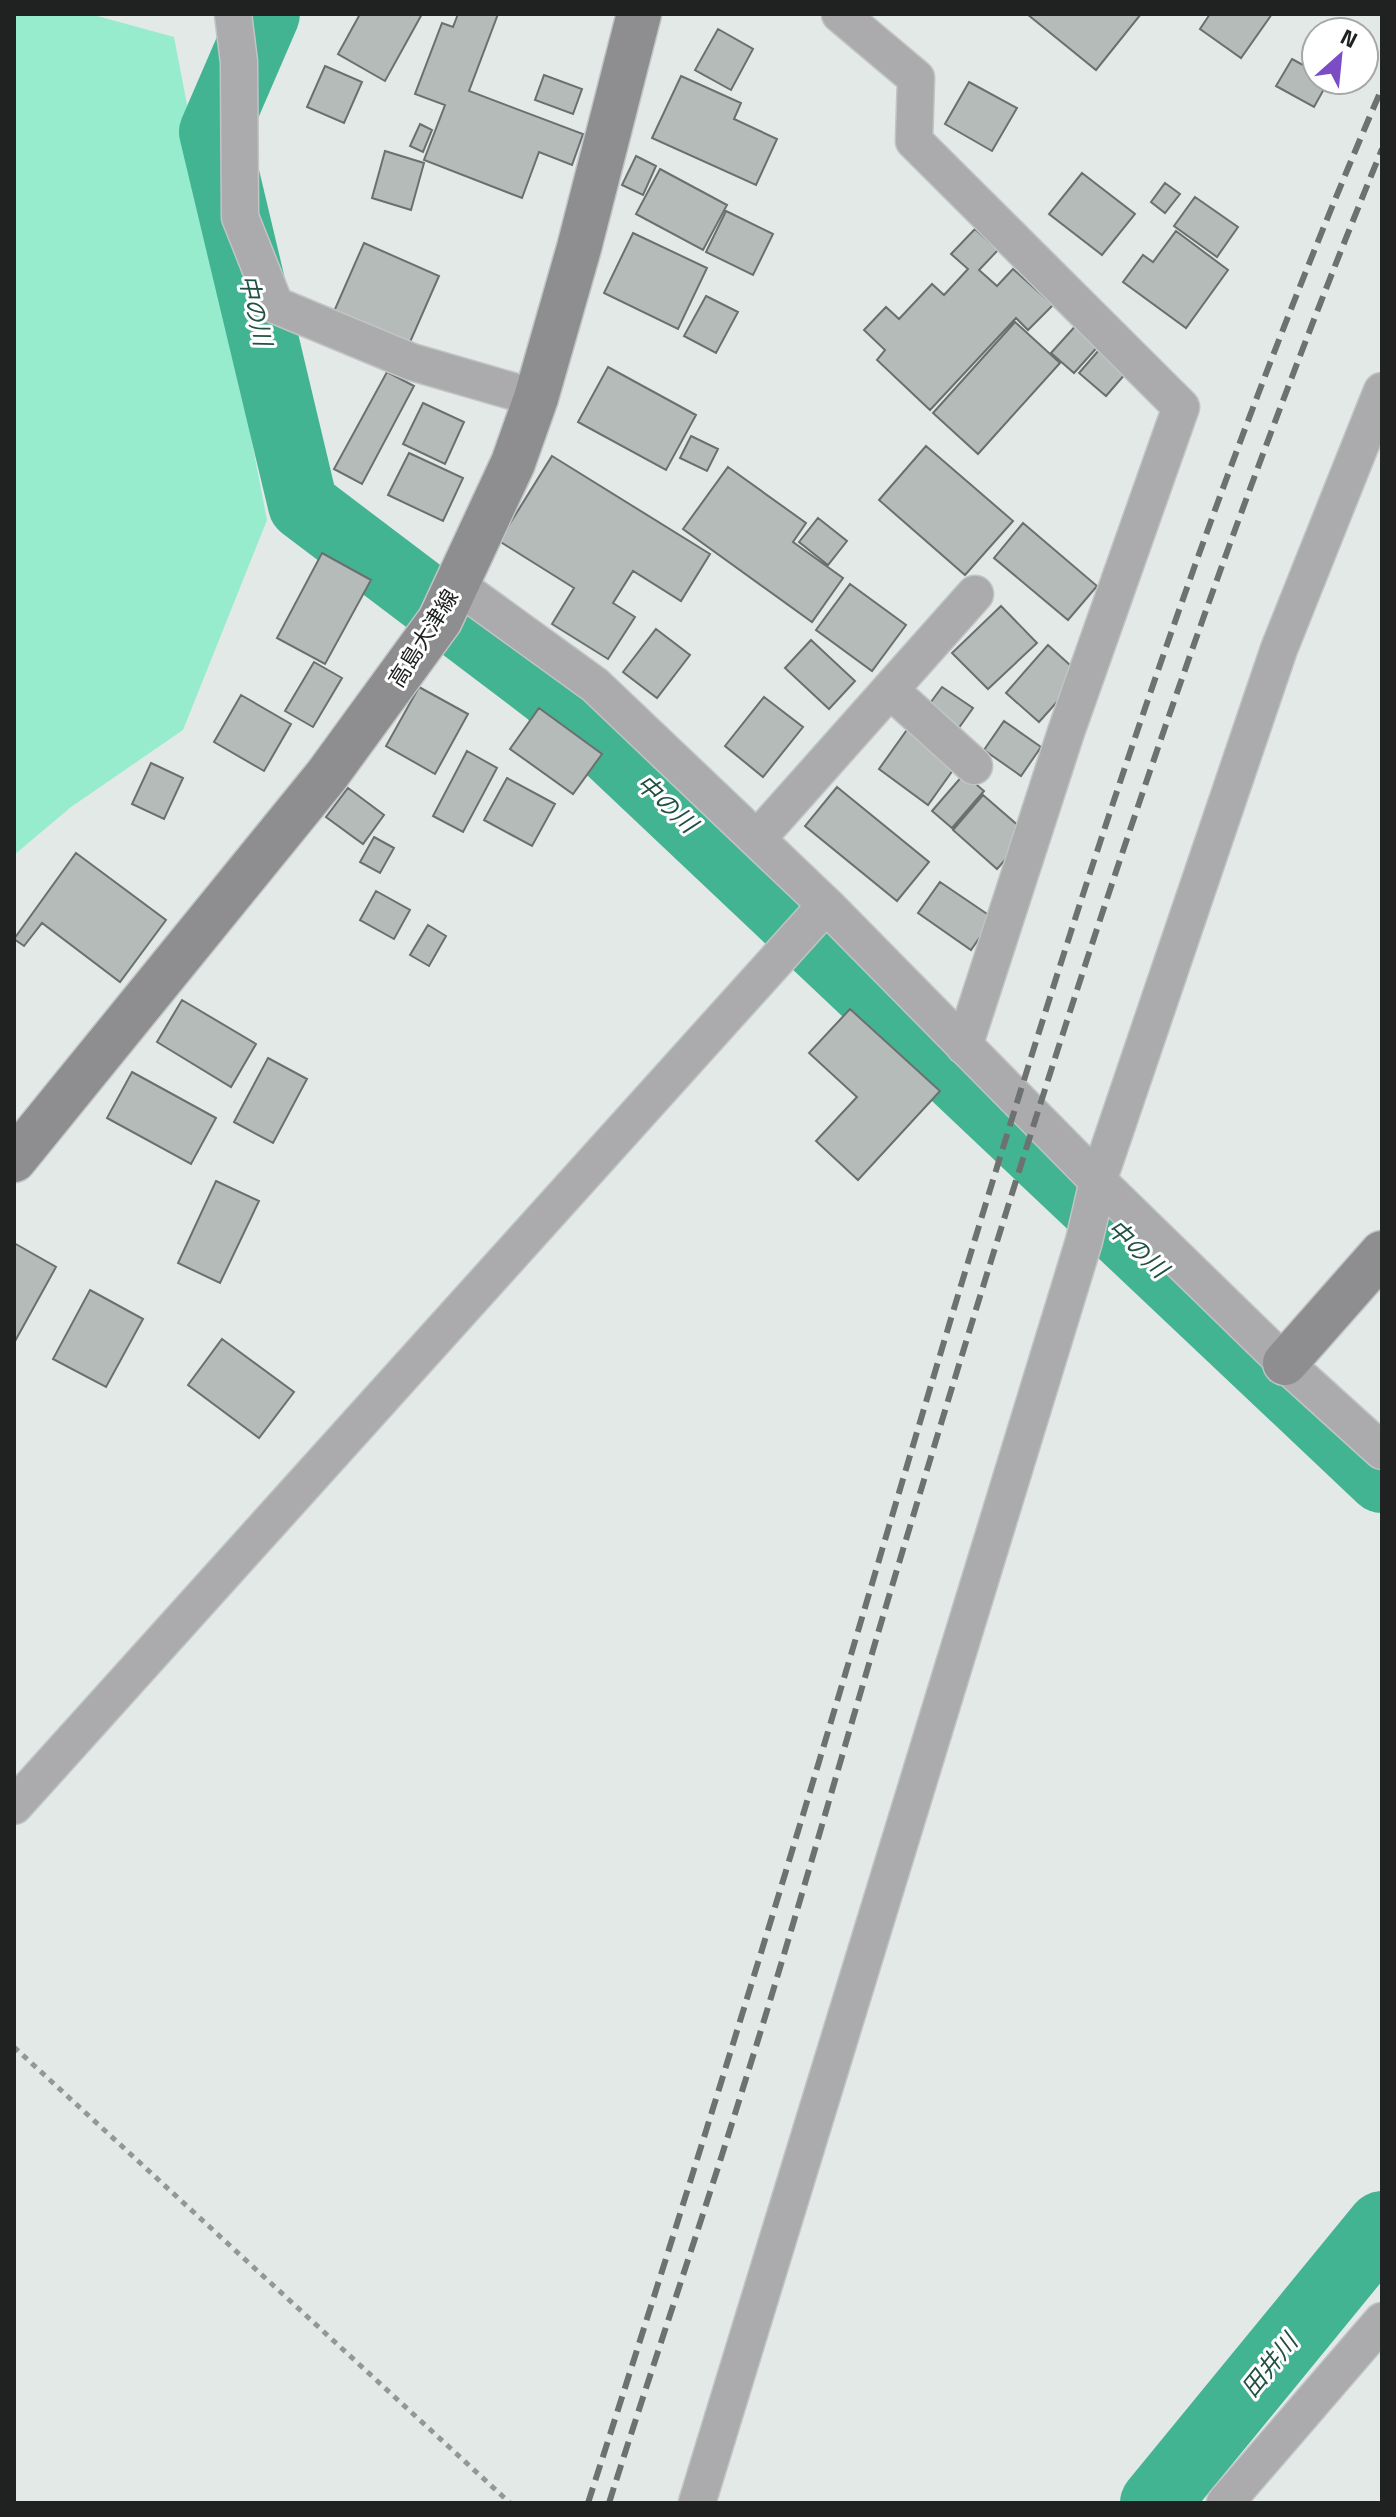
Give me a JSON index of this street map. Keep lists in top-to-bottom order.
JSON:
{
  "streets": {
    "main road": ["高島大津線"]
  },
  "water": ["中の川", "田井川"],
  "north": "top right"
}
